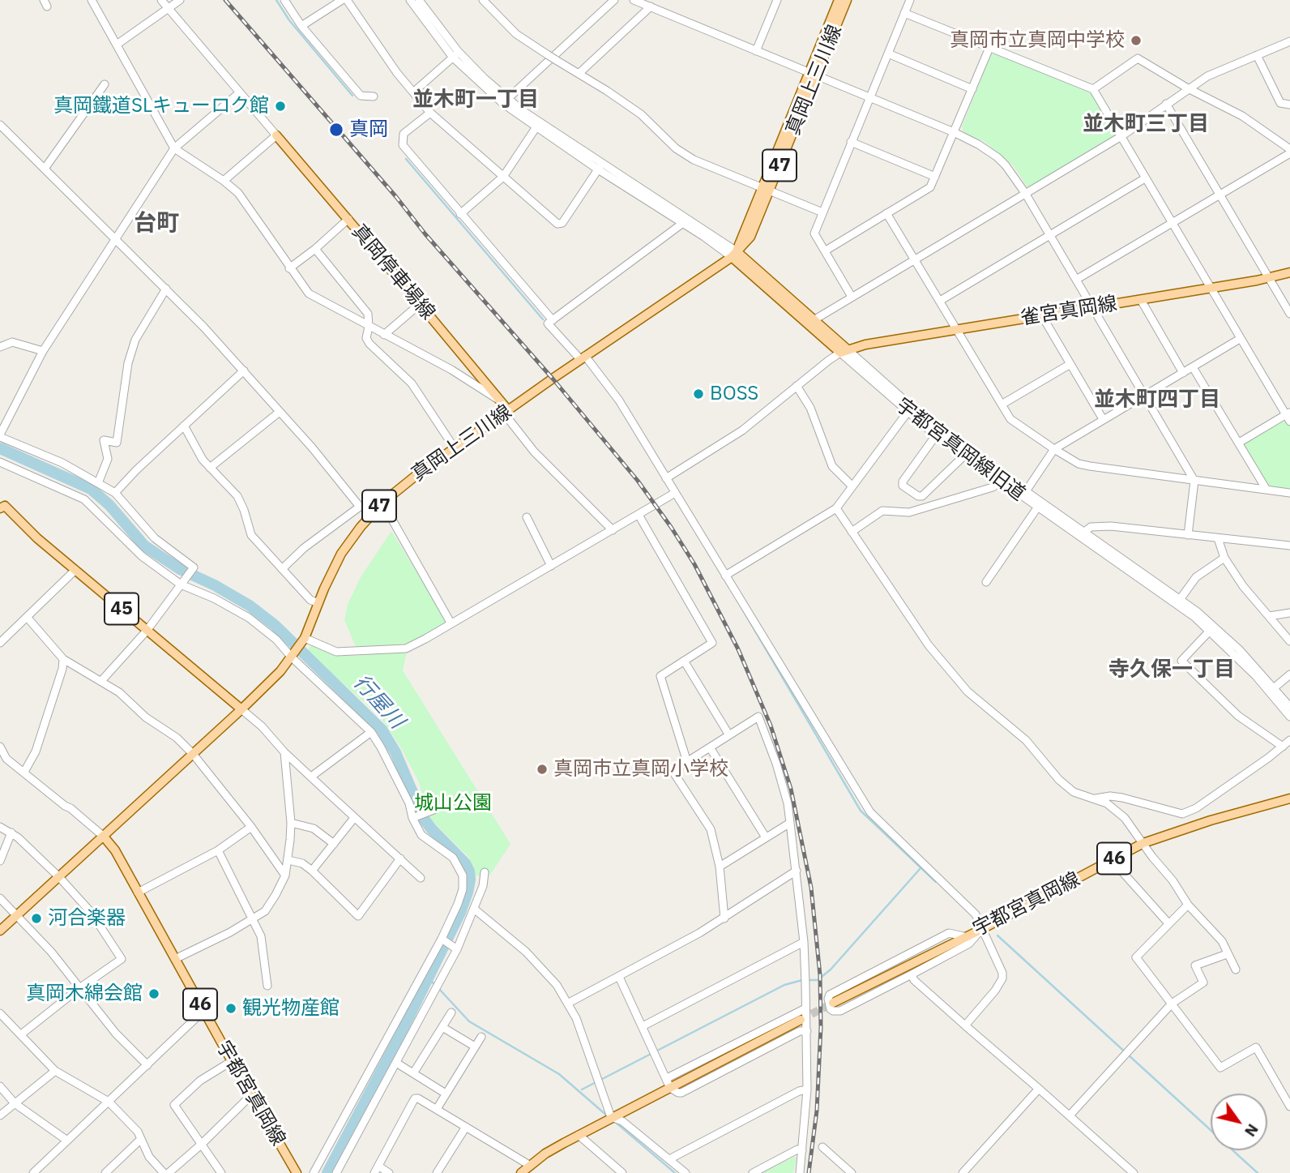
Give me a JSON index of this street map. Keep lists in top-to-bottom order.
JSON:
{
  "streets": {
    "main road": [
      "真岡上三川線",
      "47",
      "真岡停車場線",
      "雀宮真岡線",
      "45",
      "46",
      "宇都宮真岡線"
    ],
    "street": ["宇都宮真岡線旧道"]
  },
  "crossings": [
    ["真岡上三川線", "真岡停車場線"],
    ["真岡上三川線", "45"],
    ["真岡上三川線", "宇都宮真岡線"],
    ["雀宮真岡線", "宇都宮真岡線旧道"]
  ],
  "districts": [
    "並木町一丁目",
    "並木町三丁目",
    "台町",
    "並木町四丁目",
    "寺久保一丁目"
  ],
  "water": ["行屋川"],
  "parks": ["城山公園"],
  "places": [
    "真岡市立真岡中学校",
    "真岡鐵道SLキューロク館",
    "真岡",
    "BOSS",
    "真岡市立真岡小学校",
    "河合楽器",
    "真岡木綿会館",
    "観光物産館"
  ],
  "north": "bottom right"
}
